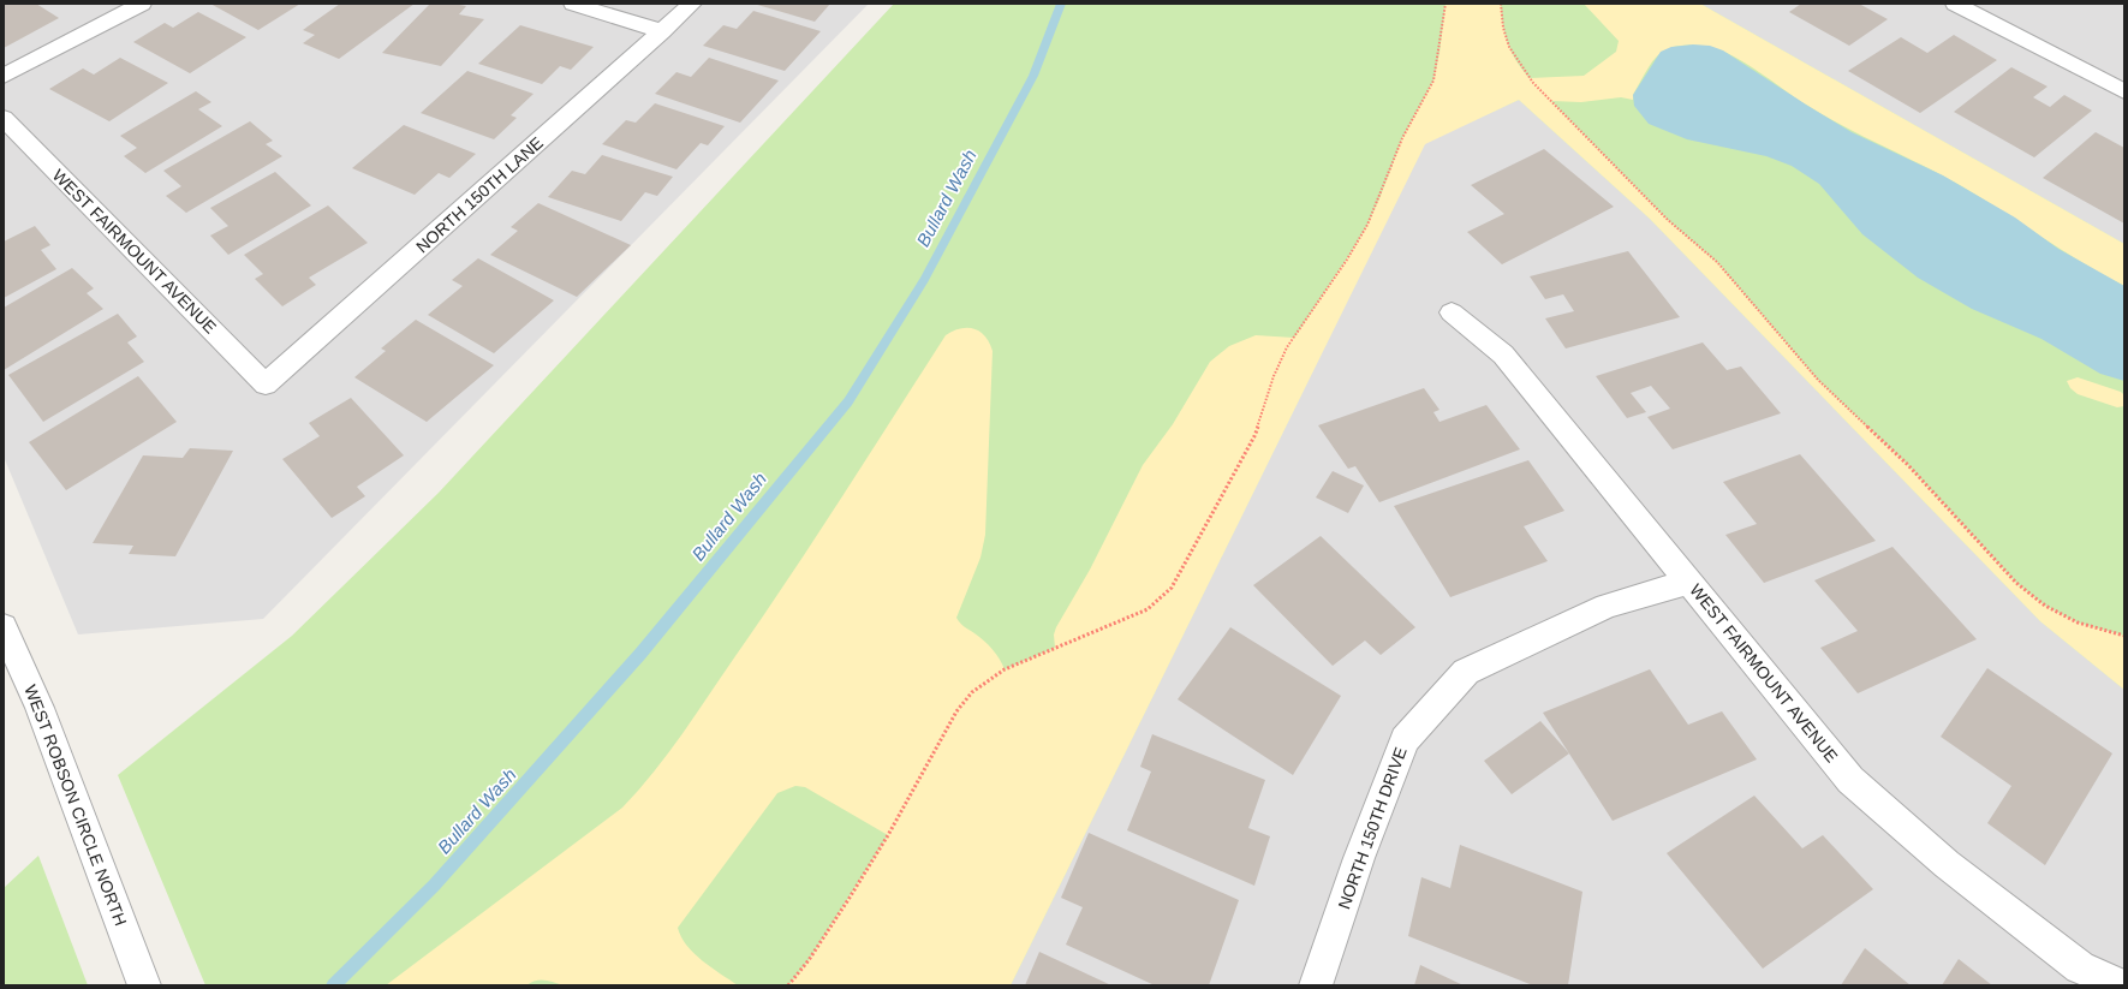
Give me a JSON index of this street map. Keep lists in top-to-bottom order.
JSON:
{
  "streets": {
    "street": [
      "NORTH 150TH LANE",
      "WEST FAIRMOUNT AVENUE",
      "WEST ROBSON CIRCLE NORTH",
      "NORTH 150TH DRIVE"
    ]
  },
  "crossings": [
    ["NORTH 150TH LANE", "WEST FAIRMOUNT AVENUE"],
    ["WEST FAIRMOUNT AVENUE", "NORTH 150TH DRIVE"]
  ],
  "water": ["Bullard Wash"]
}
